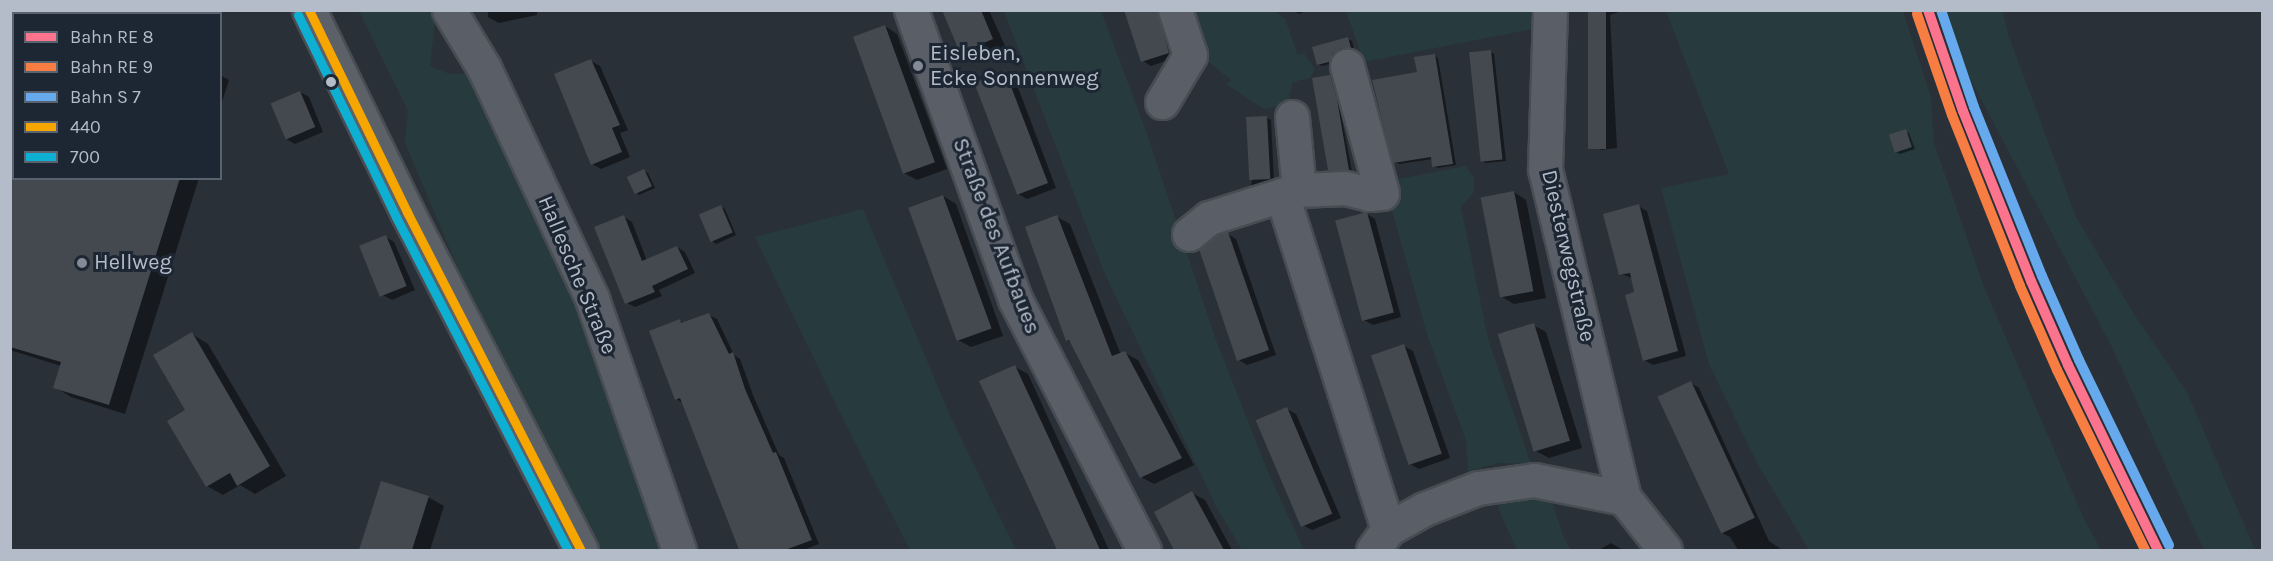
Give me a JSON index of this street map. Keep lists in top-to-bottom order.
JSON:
{
  "streets": {
    "street": ["Straße des Aufbaues", "Diesterwegstraße", "Hallesche Straße"]
  },
  "places": ["Eisleben, Ecke Sonnenweg", "Hellweg"],
  "lines": ["transit line 440", "transit line 700"],
  "legend": [
    "Bahn RE 8",
    "Bahn RE 9",
    "Bahn S 7",
    "440",
    "700"
  ]
}
